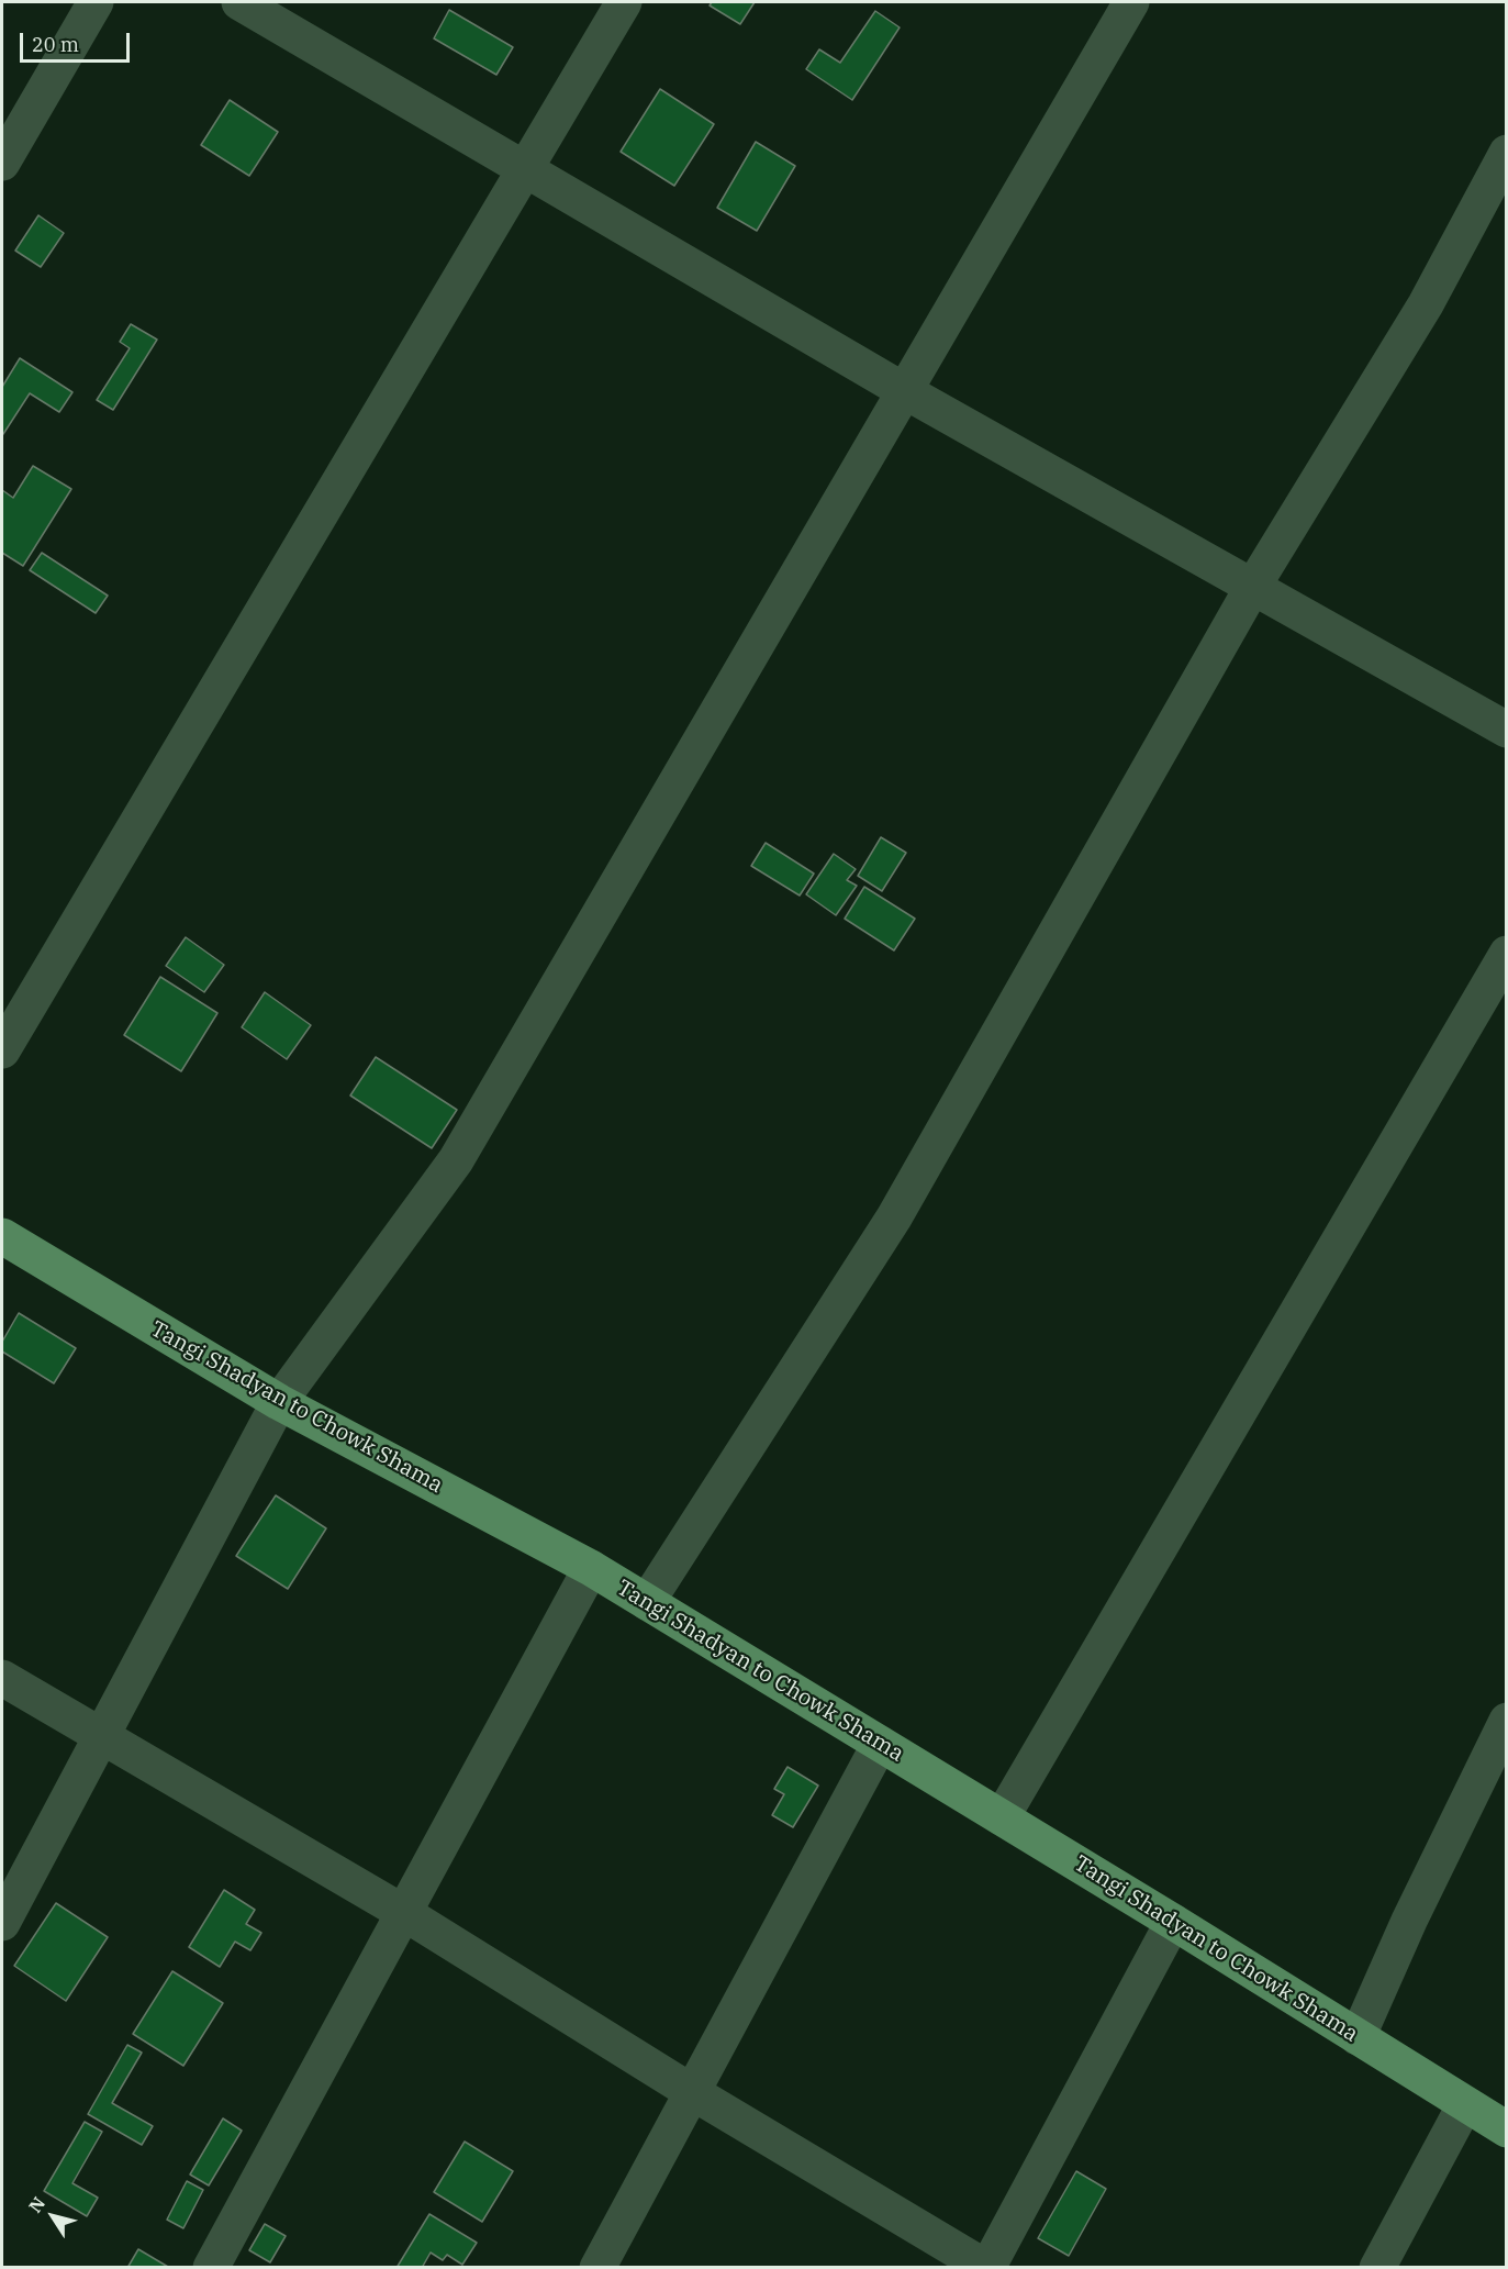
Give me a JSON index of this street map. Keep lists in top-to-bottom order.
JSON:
{
  "streets": {
    "main road": ["Tangi Shadyan to Chowk Shama"]
  },
  "scale_bar": "20 m",
  "north": "top left"
}
